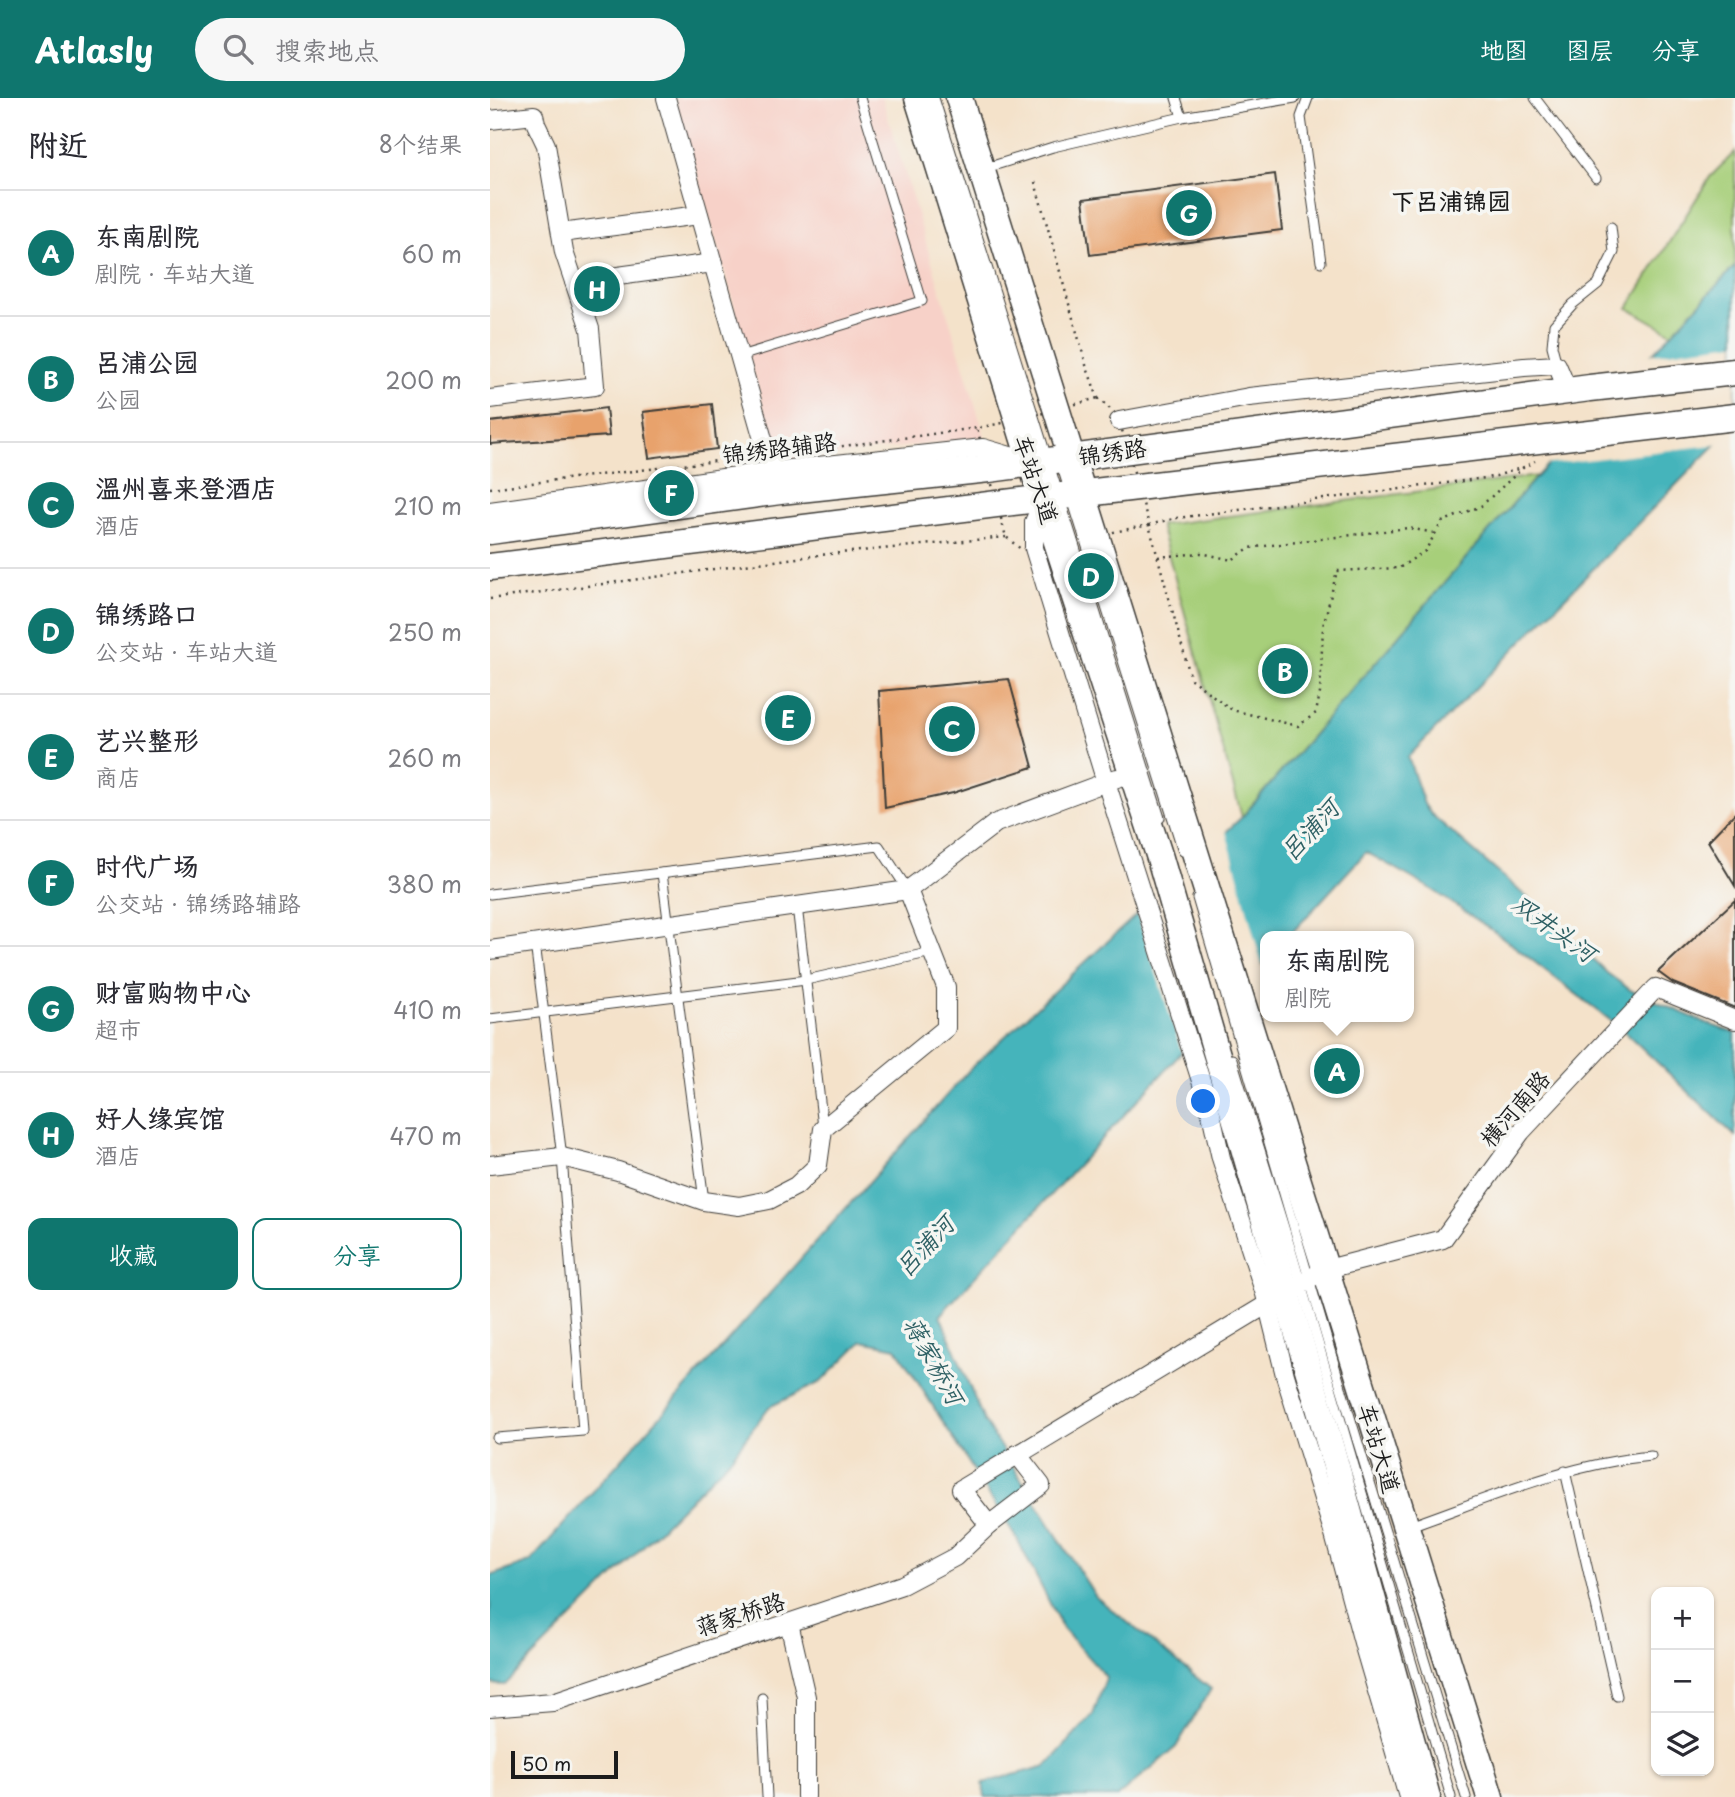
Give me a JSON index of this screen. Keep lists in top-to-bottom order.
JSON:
{
  "streets": {
    "main road": ["锦绣路", "车站大道"],
    "street": ["锦绣路辅路", "横河南路", "蒋家桥路"]
  },
  "crossings": [
    ["锦绣路辅路", "锦绣路"],
    ["锦绣路辅路", "车站大道"],
    ["锦绣路", "车站大道"],
    ["车站大道", "横河南路"],
    ["横河南路", "蒋家桥路"]
  ],
  "districts": ["下吕浦锦园"],
  "water": ["吕浦河", "双井头河", "蒋家桥河"],
  "scale_bar": "50 m",
  "page": {
    "header": "Atlasly",
    "search": "搜索地点",
    "nav": ["地图", "图层", "分享"],
    "heading": ["附近", "8个结果"],
    "pins": [
      "G",
      "H",
      "F",
      "D",
      "B",
      "E",
      "C",
      "A"
    ],
    "list": [
      {
        "mark": "A",
        "name": "东南剧院",
        "note": "剧院 · 车站大道",
        "value": "60 m"
      },
      {
        "mark": "B",
        "name": "吕浦公园",
        "note": "公园",
        "value": "200 m"
      },
      {
        "mark": "C",
        "name": "温州喜来登酒店",
        "note": "酒店",
        "value": "210 m"
      },
      {
        "mark": "D",
        "name": "锦绣路口",
        "note": "公交站 · 车站大道",
        "value": "250 m"
      },
      {
        "mark": "E",
        "name": "艺兴整形",
        "note": "商店",
        "value": "260 m"
      },
      {
        "mark": "F",
        "name": "时代广场",
        "note": "公交站 · 锦绣路辅路",
        "value": "380 m"
      },
      {
        "mark": "G",
        "name": "财富购物中心",
        "note": "超市",
        "value": "410 m"
      },
      {
        "mark": "H",
        "name": "好人缘宾馆",
        "note": "酒店",
        "value": "470 m"
      }
    ],
    "popup": ["东南剧院", "剧院"],
    "buttons": ["收藏", "分享"],
    "map_buttons": ["+", "−"],
    "scale": "50 m"
  }
}
